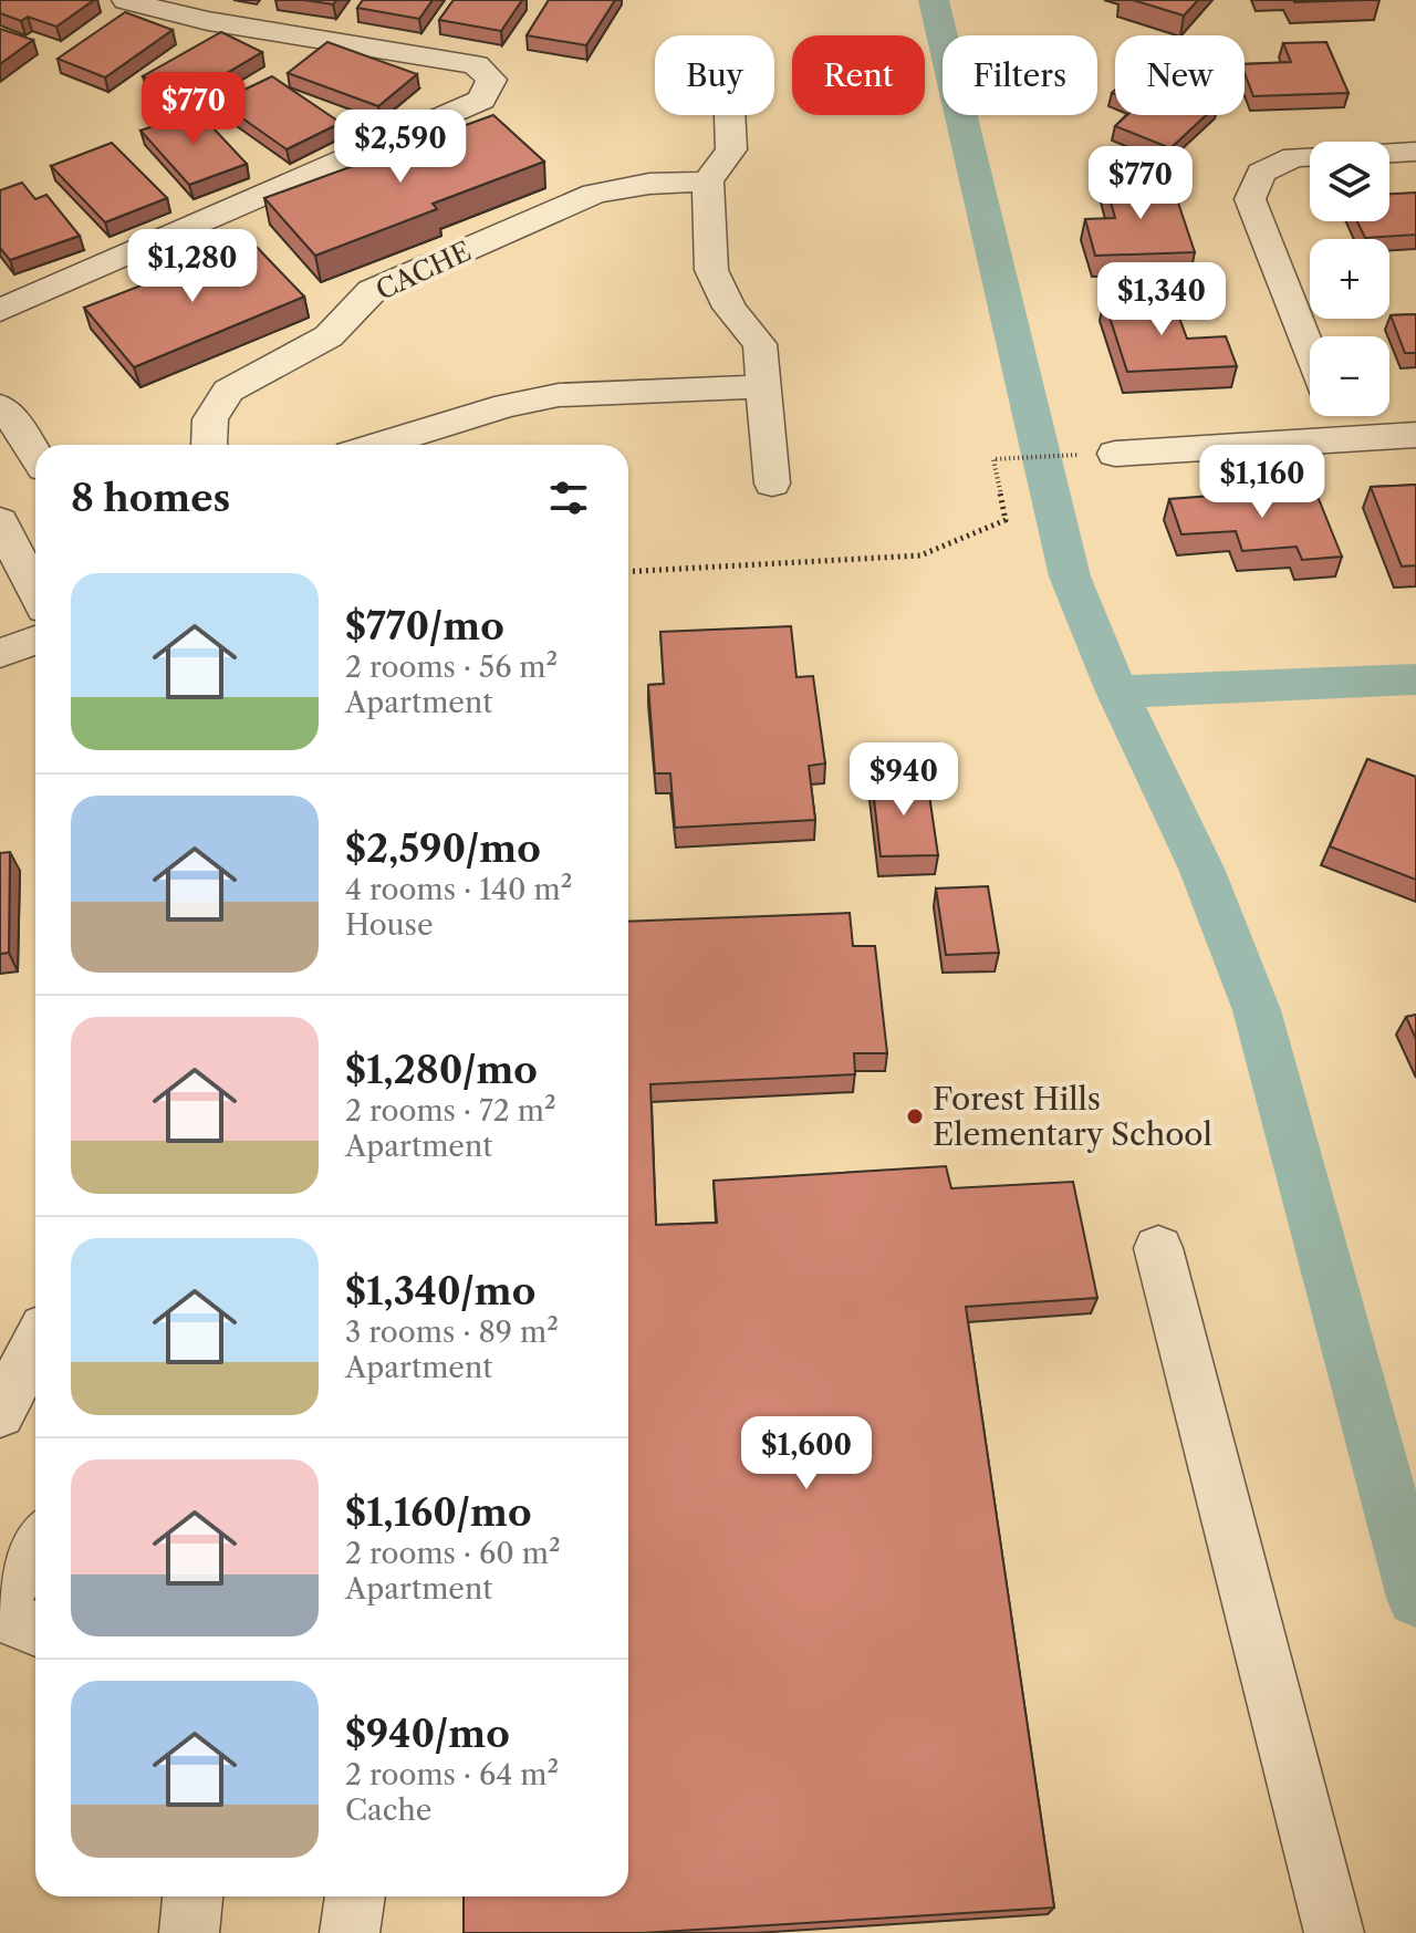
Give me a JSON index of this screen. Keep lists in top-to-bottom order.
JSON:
{
  "streets": {
    "street": ["CACHE"]
  },
  "places": ["Forest Hills Elementary School"],
  "page": {
    "chip": [
      "Buy",
      "Rent",
      "Filters",
      "New"
    ],
    "price": [
      "$770",
      "$2,590",
      "$770",
      "$1,280",
      "$1,340",
      "$1,160",
      "$940",
      "$1,600"
    ],
    "map_buttons": ["+", "−"],
    "heading": "8 homes",
    "list": [
      {
        "name": "$770/mo",
        "note": "2 rooms · 56 m² · Apartment"
      },
      {
        "name": "$2,590/mo",
        "note": "4 rooms · 140 m² · House"
      },
      {
        "name": "$1,280/mo",
        "note": "2 rooms · 72 m² · Apartment"
      },
      {
        "name": "$1,340/mo",
        "note": "3 rooms · 89 m² · Apartment"
      },
      {
        "name": "$1,160/mo",
        "note": "2 rooms · 60 m² · Apartment"
      },
      {
        "name": "$940/mo",
        "note": "2 rooms · 64 m² · Cache"
      }
    ]
  }
}
